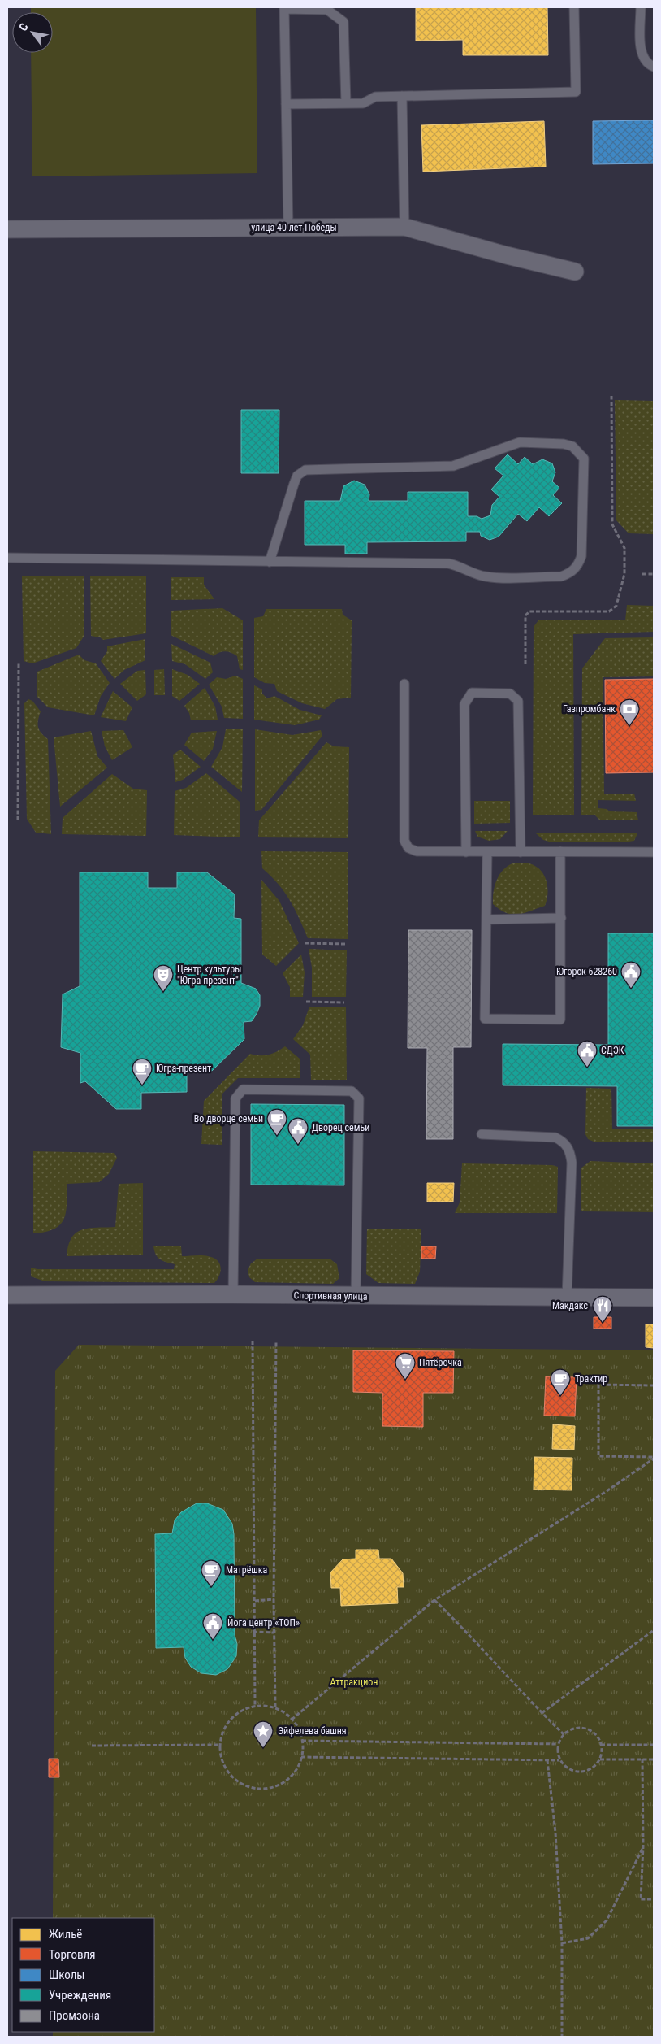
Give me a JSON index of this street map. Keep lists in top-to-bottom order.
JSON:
{
  "streets": {
    "street": ["улица 40 лет Победы", "Спортивная улица"]
  },
  "parks": ["Аттракцион"],
  "places": {
    "bank": ["Газпромбанк"],
    "public building": [
      "Югорск 628260",
      "СДЭК",
      "Дворец семьи",
      "Йога центр «ТОП»"
    ],
    "theatre": ["Центр культуры \"Югра-презент\""],
    "cafe": [
      "Югра-презент",
      "Во дворце семьи",
      "Трактир",
      "Матрёшка"
    ],
    "restaurant": ["Макдакс"],
    "supermarket": ["Пятёрочка"],
    "place": ["Эйфелева башня"]
  },
  "legend": [
    "Жильё",
    "Торговля",
    "Школы",
    "Учреждения",
    "Промзона"
  ],
  "north": "top left"
}
